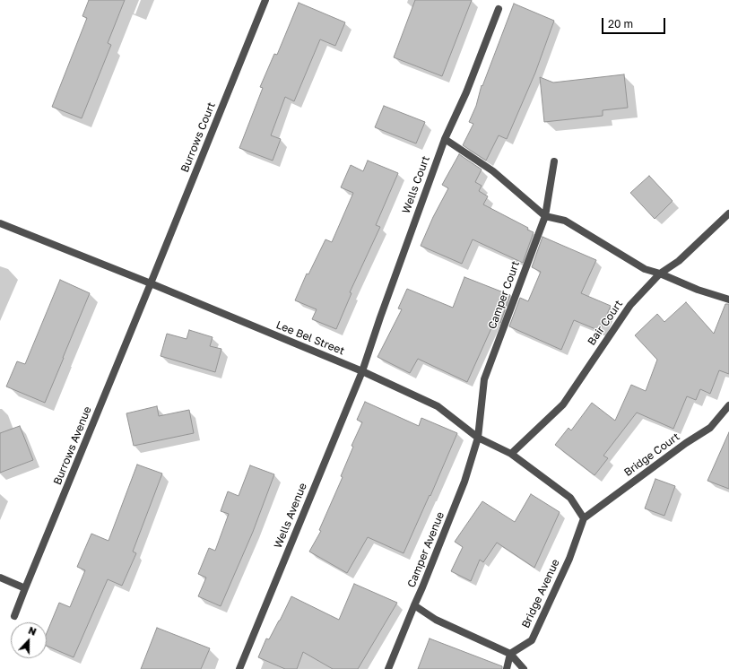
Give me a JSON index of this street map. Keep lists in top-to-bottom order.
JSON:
{
  "streets": {
    "street": [
      "Burrows Court",
      "Wells Court",
      "Camper Court",
      "Bair Court",
      "Lee Bel Street",
      "Burrows Avenue",
      "Bridge Court",
      "Wells Avenue",
      "Camper Avenue",
      "Bridge Avenue"
    ]
  },
  "crossings": [
    ["Burrows Court", "Lee Bel Street"],
    ["Burrows Court", "Burrows Avenue"],
    ["Wells Court", "Lee Bel Street"],
    ["Wells Court", "Wells Avenue"],
    ["Camper Court", "Lee Bel Street"],
    ["Camper Court", "Camper Avenue"],
    ["Bair Court", "Lee Bel Street"],
    ["Lee Bel Street", "Burrows Avenue"],
    ["Lee Bel Street", "Bridge Court"],
    ["Lee Bel Street", "Wells Avenue"],
    ["Lee Bel Street", "Camper Avenue"],
    ["Lee Bel Street", "Bridge Avenue"],
    ["Bridge Court", "Bridge Avenue"]
  ],
  "scale_bar": "20 m",
  "north": "top"
}
